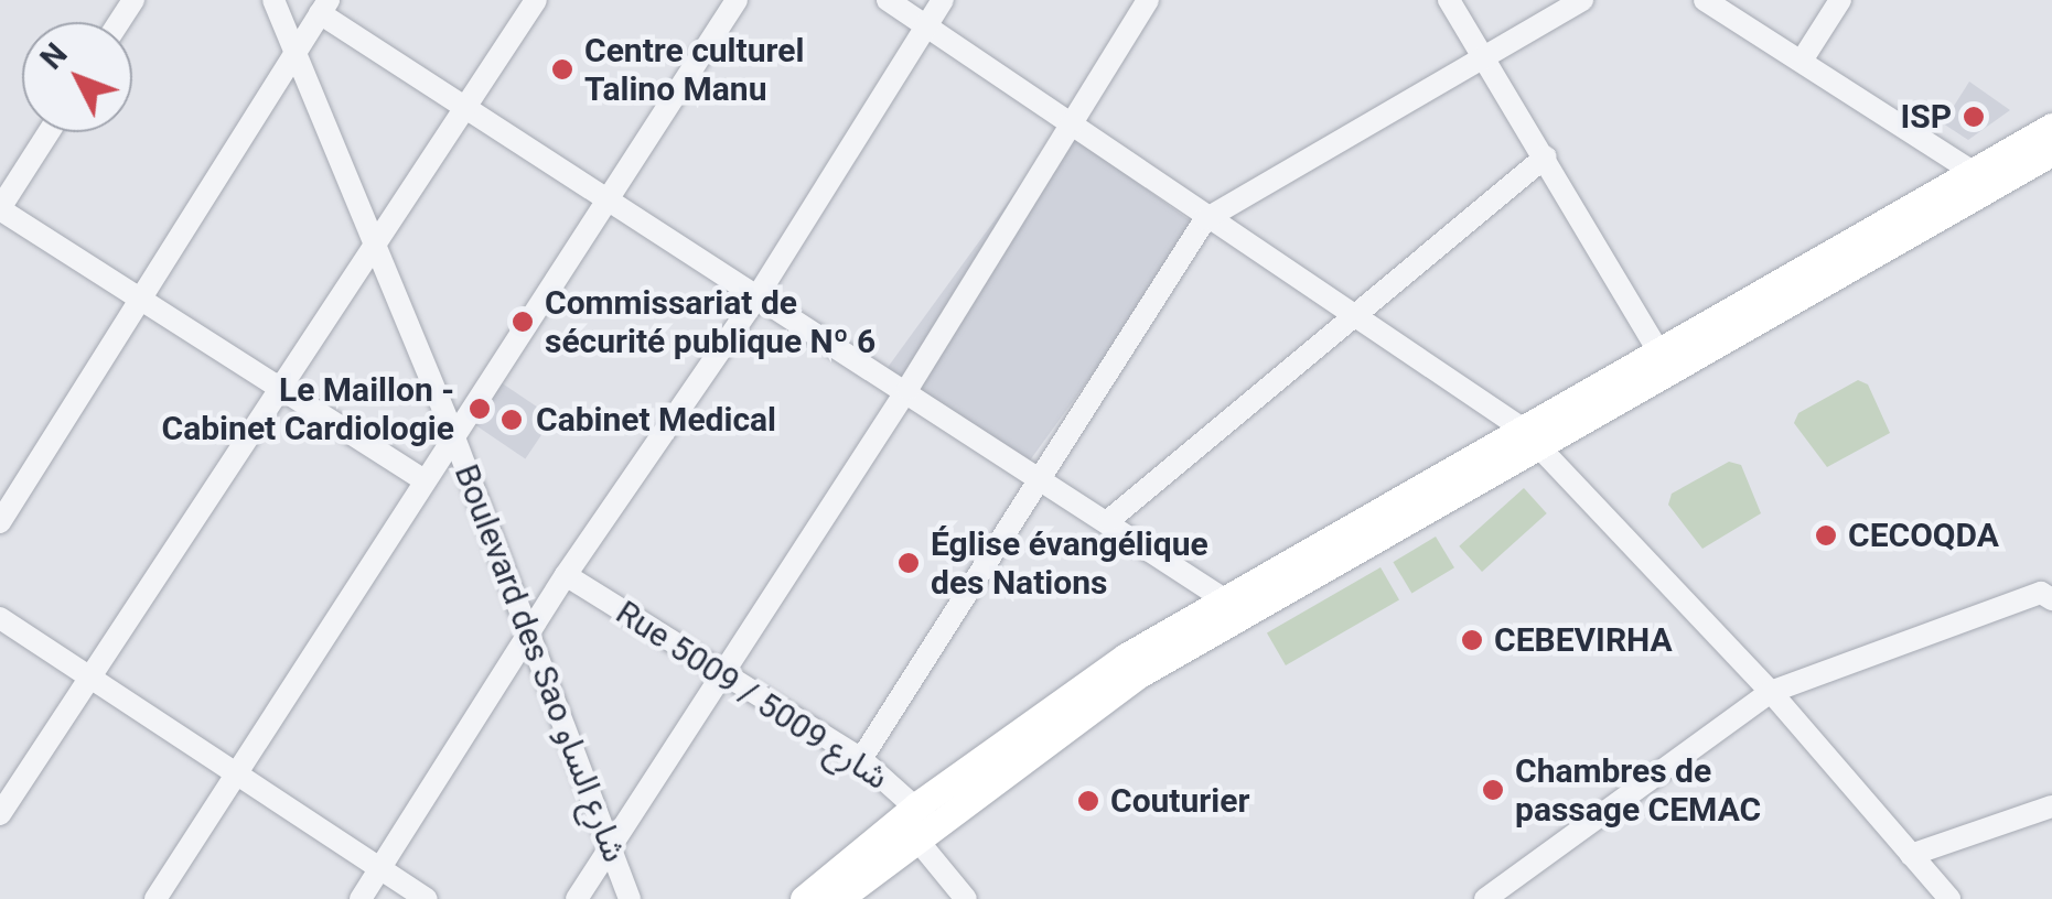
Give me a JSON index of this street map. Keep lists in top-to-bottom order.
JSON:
{
  "streets": {
    "street": ["Boulevard des Sao شارع الساو", "Rue 5009 / شارع 5009"]
  },
  "places": [
    "Centre culturel Talino Manu",
    "ISP",
    "Commissariat de sécurité publique Nº 6",
    "Le Maillon - Cabinet Cardiologie",
    "Cabinet Medical",
    "CECOQDA",
    "Église évangélique des Nations",
    "CEBEVIRHA",
    "Chambres de passage CEMAC",
    "Couturier"
  ],
  "north": "top left"
}
